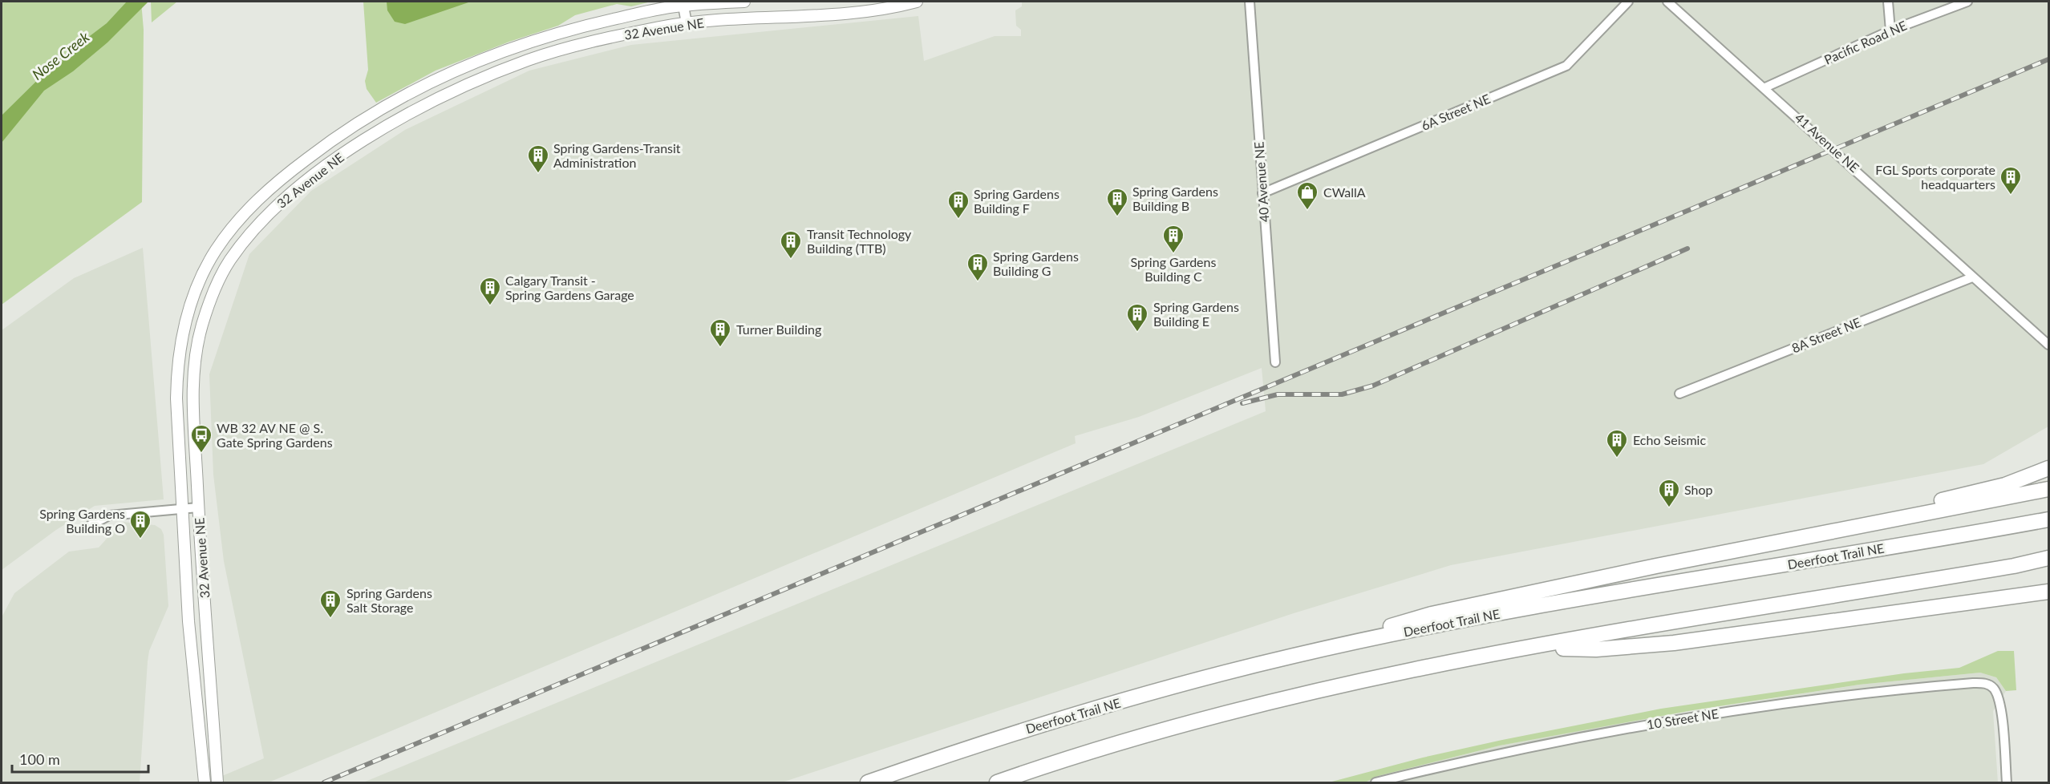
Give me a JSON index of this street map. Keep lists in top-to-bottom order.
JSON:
{
  "streets": {
    "highway": ["Deerfoot Trail NE"],
    "main road": ["32 Avenue NE"],
    "street": [
      "Pacific Road NE",
      "6A Street NE",
      "41 Avenue NE",
      "40 Avenue NE",
      "8A Street NE",
      "10 Street NE"
    ]
  },
  "crossings": [
    ["Pacific Road NE", "41 Avenue NE"],
    ["6A Street NE", "40 Avenue NE"],
    ["41 Avenue NE", "8A Street NE"]
  ],
  "water": ["Nose Creek"],
  "places": {
    "building": [
      "Spring Gardens-Transit Administration",
      "FGL Sports corporate headquarters",
      "Spring Gardens Building B",
      "Spring Gardens Building F",
      "Spring Gardens Building C",
      "Transit Technology Building (TTB)",
      "Spring Gardens Building G",
      "Calgary Transit - Spring Gardens Garage",
      "Spring Gardens Building E",
      "Turner Building",
      "Echo Seismic",
      "Shop",
      "Spring Gardens Building O",
      "Spring Gardens Salt Storage"
    ],
    "shop": ["CWallA"],
    "bus stop": ["WB 32 AV NE @ S. Gate Spring Gardens"]
  },
  "scale_bar": "100 m"
}
